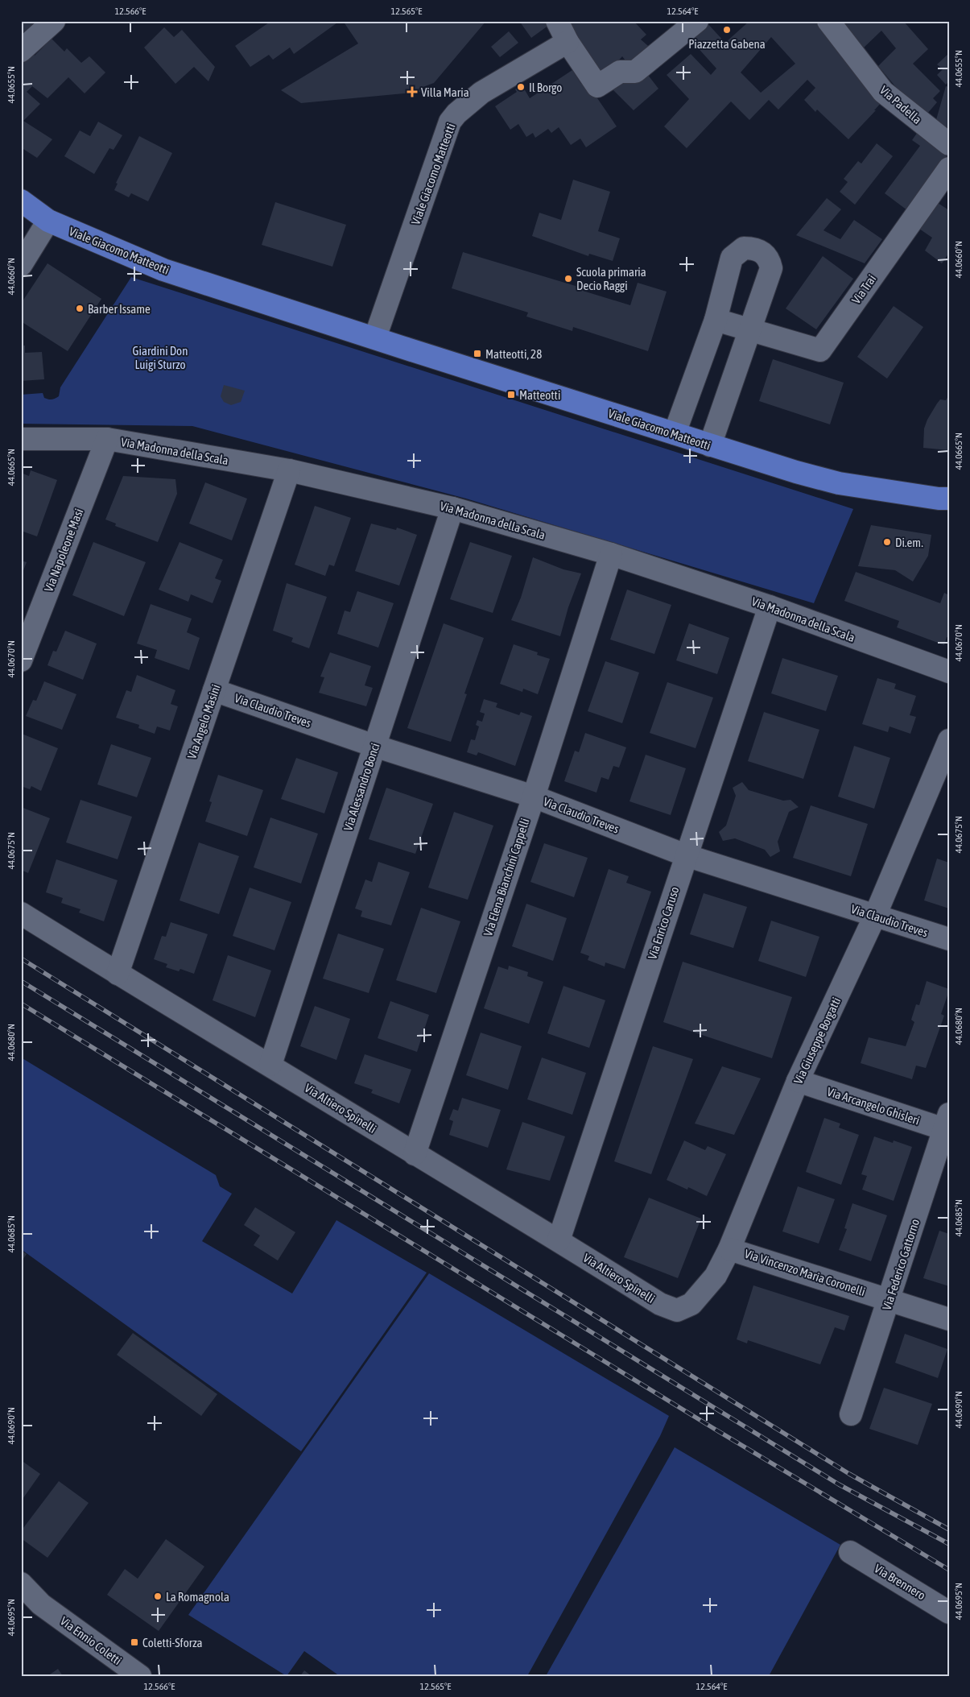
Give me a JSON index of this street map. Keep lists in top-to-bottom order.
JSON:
{
  "streets": {
    "main road": ["Viale Giacomo Matteotti"],
    "street": [
      "Via Padella",
      "Via Trai",
      "Via Madonna della Scala",
      "Via Napoleone Masi",
      "Via Claudio Treves",
      "Via Angelo Masini",
      "Via Alessandro Bonci",
      "Via Elena Bianchini Cappelli",
      "Via Enrico Caruso",
      "Via Giuseppe Borgatti",
      "Via Arcangelo Ghisleri",
      "Via Altiero Spinelli",
      "Via Federico Gattorno",
      "Via Vincenzo Maria Coronelli",
      "Via Brennero",
      "Via Ennio Coletti"
    ]
  },
  "crossings": [
    ["Via Madonna della Scala", "Via Napoleone Masi"],
    ["Via Madonna della Scala", "Via Angelo Masini"],
    ["Via Madonna della Scala", "Via Alessandro Bonci"],
    ["Via Madonna della Scala", "Via Elena Bianchini Cappelli"],
    ["Via Madonna della Scala", "Via Enrico Caruso"],
    ["Via Claudio Treves", "Via Angelo Masini"],
    ["Via Claudio Treves", "Via Alessandro Bonci"],
    ["Via Claudio Treves", "Via Elena Bianchini Cappelli"],
    ["Via Claudio Treves", "Via Enrico Caruso"],
    ["Via Claudio Treves", "Via Giuseppe Borgatti"],
    ["Via Angelo Masini", "Via Altiero Spinelli"],
    ["Via Alessandro Bonci", "Via Altiero Spinelli"],
    ["Via Elena Bianchini Cappelli", "Via Altiero Spinelli"],
    ["Via Enrico Caruso", "Via Altiero Spinelli"],
    ["Via Giuseppe Borgatti", "Via Arcangelo Ghisleri"],
    ["Via Giuseppe Borgatti", "Via Altiero Spinelli"],
    ["Via Giuseppe Borgatti", "Via Vincenzo Maria Coronelli"],
    ["Via Arcangelo Ghisleri", "Via Federico Gattorno"],
    ["Via Federico Gattorno", "Via Vincenzo Maria Coronelli"]
  ],
  "parks": ["Giardini Don Luigi Sturzo"],
  "places": {
    "other": [
      "Piazzetta Gabena",
      "Il Borgo",
      "Scuola primaria Decio Raggi",
      "Barber Issame",
      "Di.em.",
      "La Romagnola"
    ],
    "health": ["Villa Maria"],
    "transit": ["Matteotti, 28", "Matteotti", "Coletti-Sforza"]
  },
  "coordinates": [
    "12.566°E",
    "12.565°E",
    "12.564°E",
    "44.0655°N",
    "44.0660°N",
    "44.0665°N",
    "44.0670°N",
    "44.0675°N",
    "44.0680°N",
    "44.0685°N",
    "44.0690°N",
    "44.0695°N"
  ]
}
